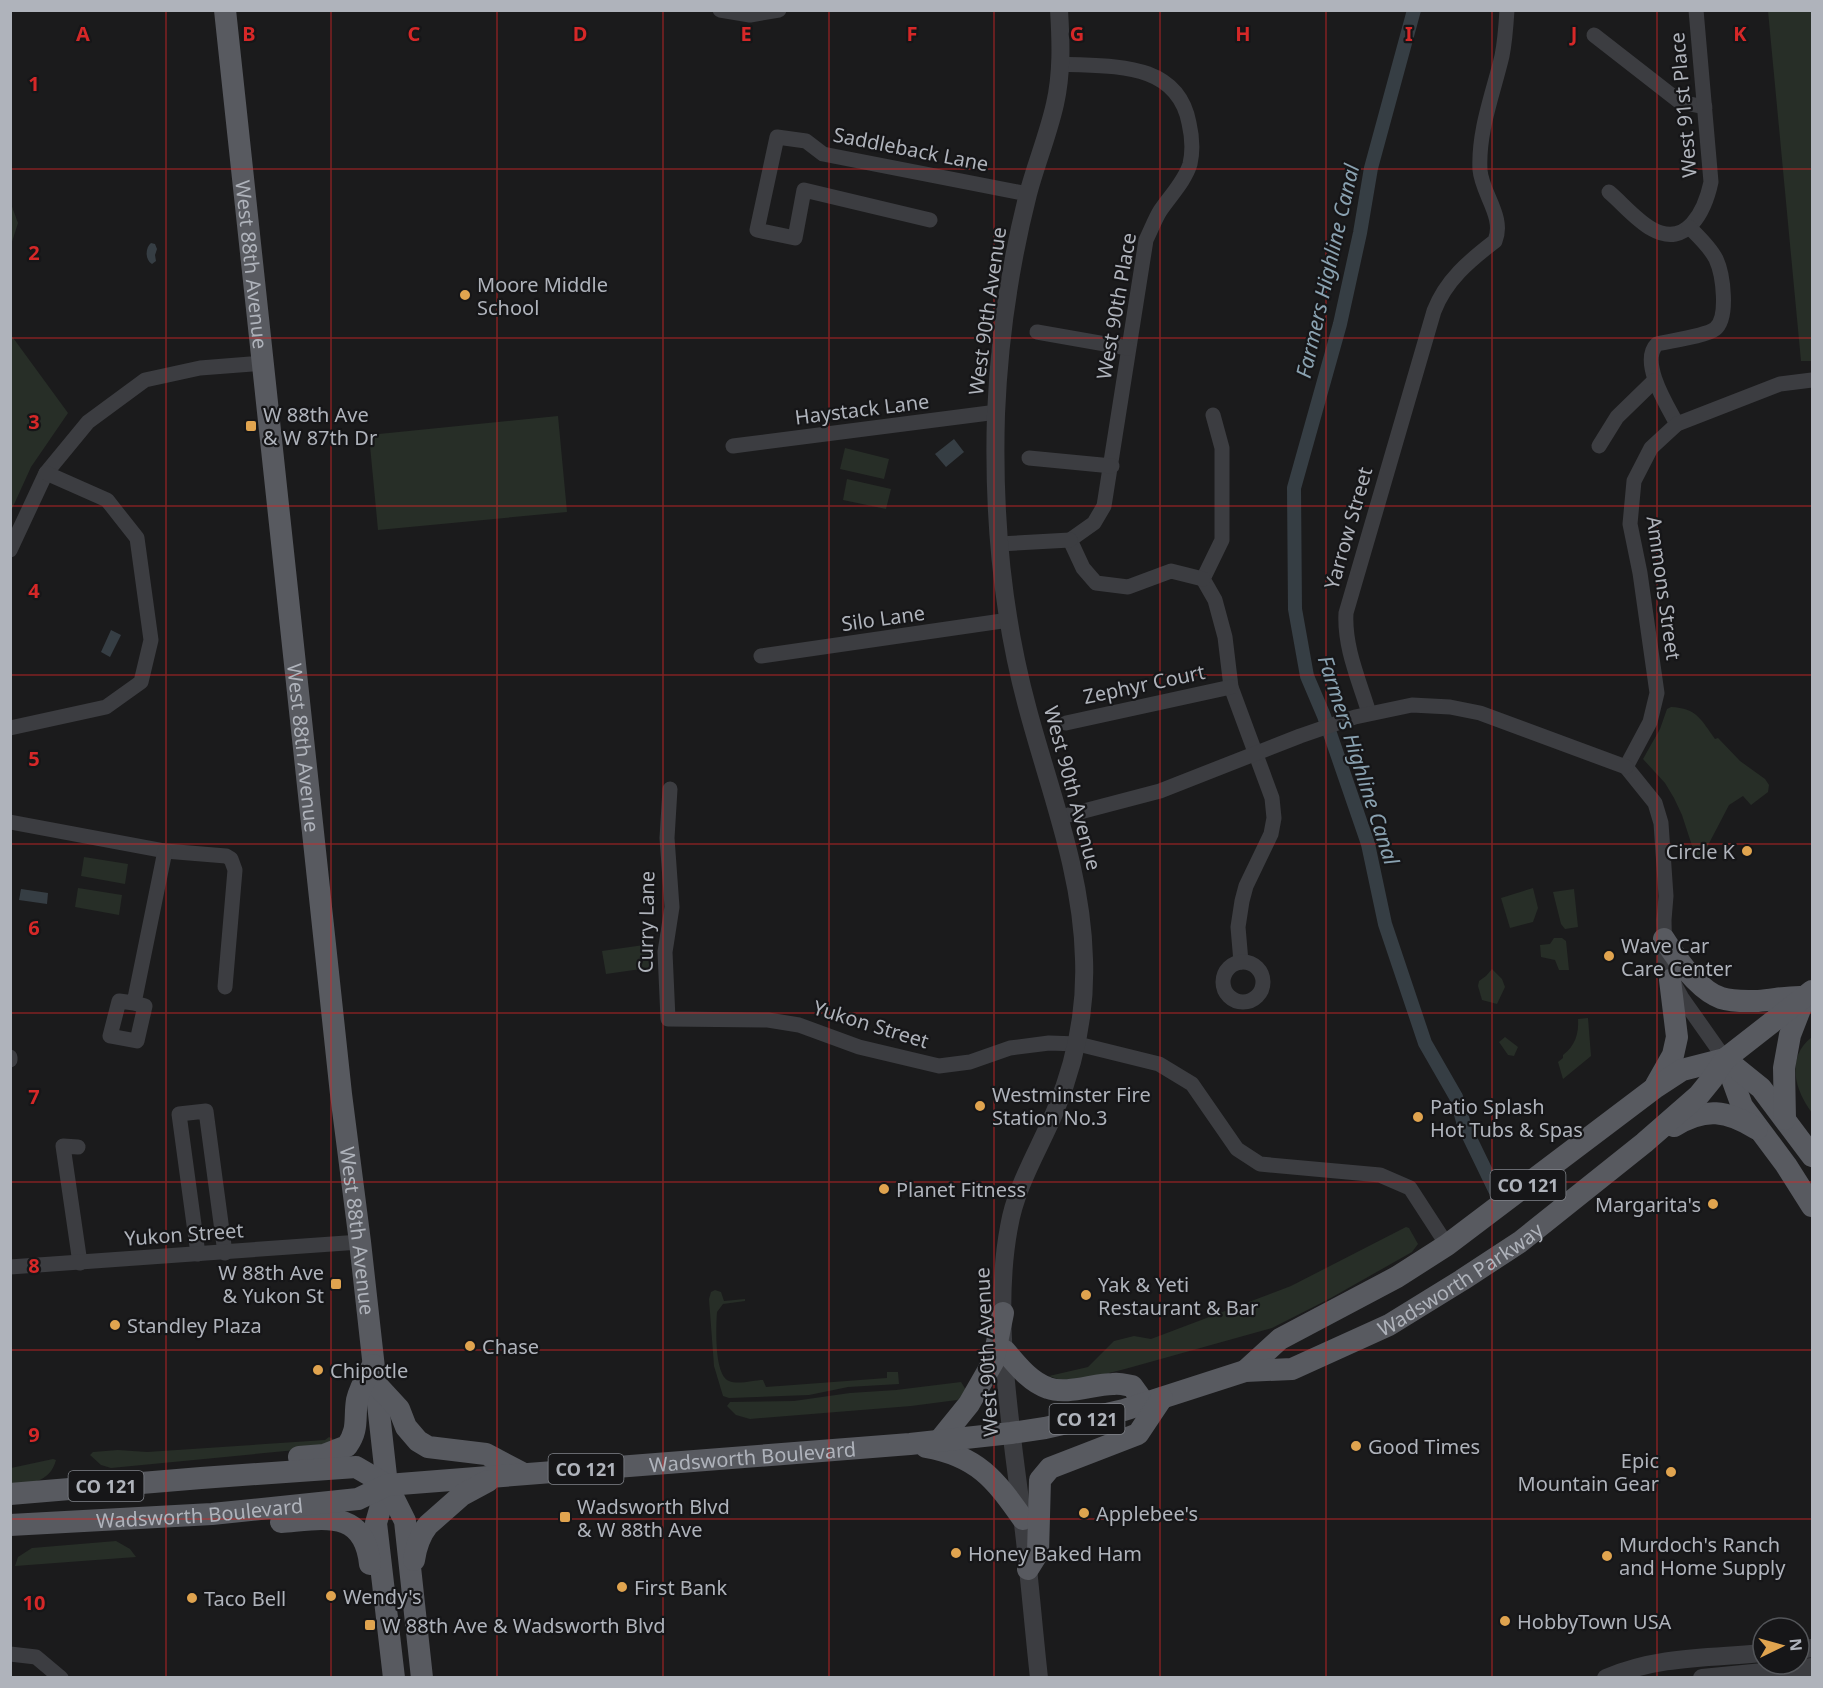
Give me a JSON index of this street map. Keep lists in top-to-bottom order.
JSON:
{
  "streets": {
    "main road": [
      "West 88th Avenue",
      "CO 121",
      "Wadsworth Parkway",
      "Wadsworth Boulevard"
    ],
    "street": [
      "West 91st Place",
      "Saddleback Lane",
      "West 90th Place",
      "West 90th Avenue",
      "Haystack Lane",
      "Yarrow Street",
      "Ammons Street",
      "Silo Lane",
      "Zephyr Court",
      "Curry Lane",
      "Yukon Street"
    ]
  },
  "crossings": [
    ["Saddleback Lane", "West 90th Avenue"],
    ["West 88th Avenue", "Yukon Street"],
    ["West 88th Avenue", "Wadsworth Boulevard"],
    ["West 90th Place", "West 90th Avenue"],
    ["West 90th Avenue", "Haystack Lane"],
    ["West 90th Avenue", "Silo Lane"],
    ["West 90th Avenue", "Yukon Street"],
    ["West 90th Avenue", "Wadsworth Parkway"],
    ["West 90th Avenue", "Wadsworth Boulevard"],
    ["Curry Lane", "Yukon Street"],
    ["Yukon Street", "Wadsworth Parkway"],
    ["Wadsworth Parkway", "Wadsworth Boulevard"]
  ],
  "water": ["Farmers Highline Canal"],
  "places": {
    "other": [
      "Moore Middle School",
      "Circle K",
      "Wave Car Care Center",
      "Westminster Fire Station No.3",
      "Patio Splash Hot Tubs & Spas",
      "Planet Fitness",
      "Margarita's",
      "Yak & Yeti Restaurant & Bar",
      "Standley Plaza",
      "Chase",
      "Chipotle",
      "Good Times",
      "Epic Mountain Gear",
      "Applebee's",
      "Honey Baked Ham",
      "Murdoch's Ranch and Home Supply",
      "First Bank",
      "Wendy's",
      "Taco Bell",
      "HobbyTown USA"
    ],
    "transit": [
      "W 88th Ave & W 87th Dr",
      "W 88th Ave & Yukon St",
      "Wadsworth Blvd & W 88th Ave",
      "W 88th Ave & Wadsworth Blvd"
    ]
  },
  "north": "right",
  "grid": {
    "columns": [
      "A",
      "B",
      "C",
      "D",
      "E",
      "F",
      "G",
      "H",
      "I",
      "J",
      "K"
    ],
    "rows": [
      "1",
      "2",
      "3",
      "4",
      "5",
      "6",
      "7",
      "8",
      "9",
      "10"
    ]
  }
}
